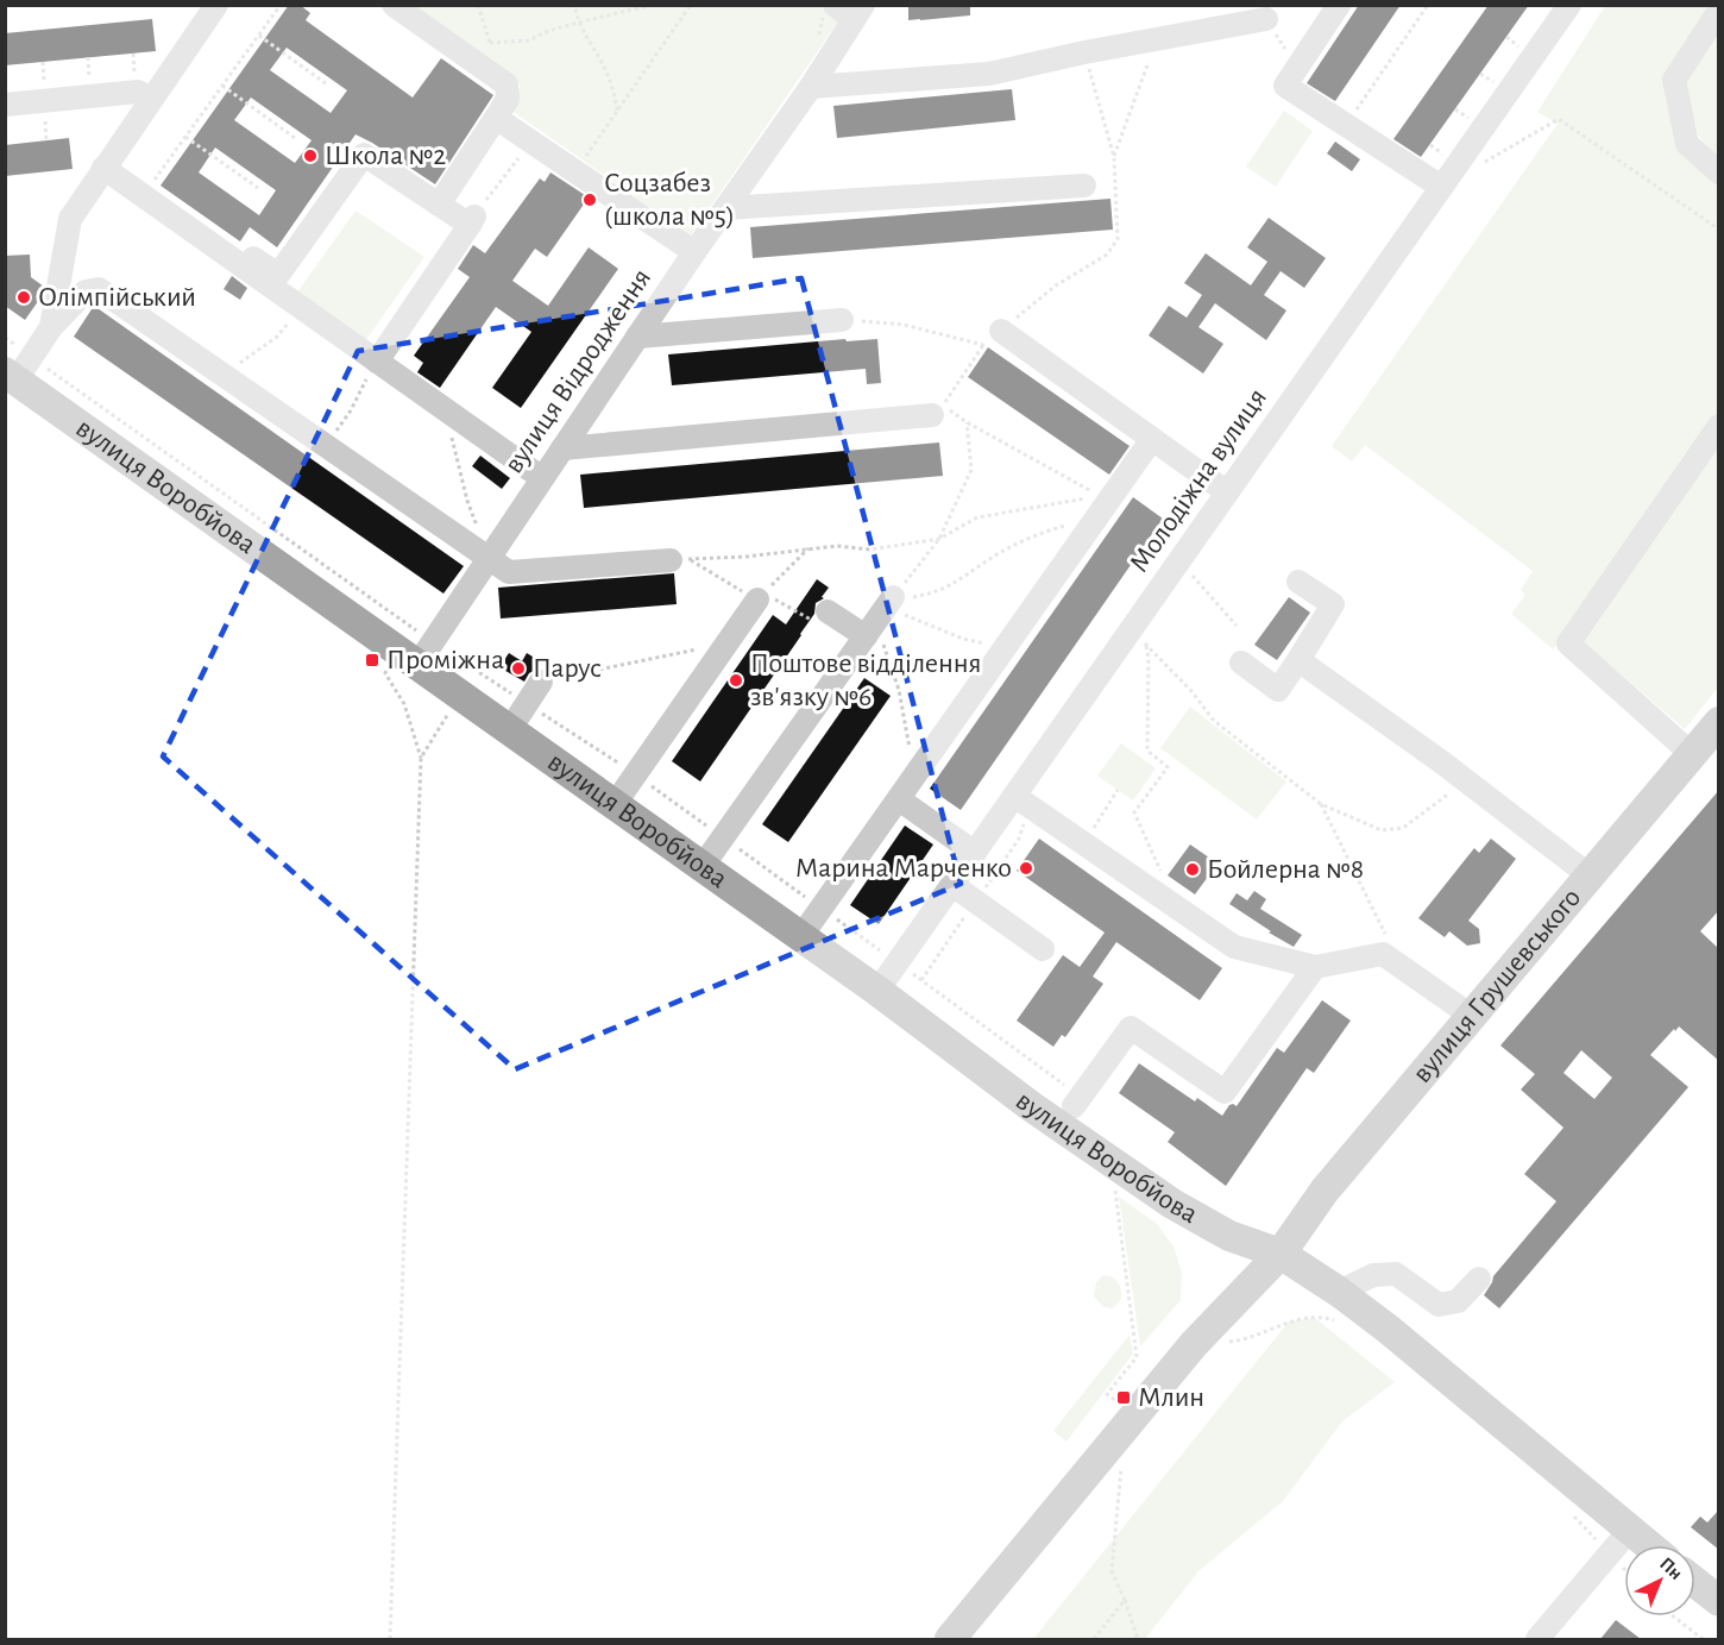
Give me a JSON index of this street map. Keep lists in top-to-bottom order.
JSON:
{
  "streets": {
    "main road": ["вулиця Воробйова", "вулиця Грушевського"],
    "street": ["вулиця Відродження", "Молодіжна вулиця"]
  },
  "crossings": [
    ["вулиця Відродження", "вулиця Воробйова"],
    ["Молодіжна вулиця", "вулиця Воробйова"],
    ["вулиця Воробйова", "вулиця Грушевського"]
  ],
  "places": {
    "other": [
      "Школа №2",
      "Соцзабез (школа №5)",
      "Олімпійський",
      "Парус",
      "Поштове відділення зв'язку №6",
      "Марина Марченко",
      "Бойлерна №8"
    ],
    "transit": ["Проміжна", "Млин"]
  },
  "north": "top right"
}
